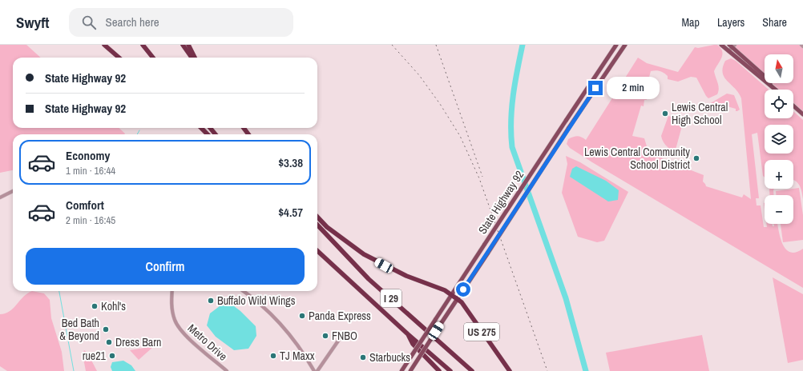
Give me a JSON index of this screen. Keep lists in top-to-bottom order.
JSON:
{
  "streets": {
    "highway": ["I 29", "US 275"],
    "main road": ["State Highway 92"],
    "street": ["Metro Drive"]
  },
  "crossings": [
    ["State Highway 92", "US 275"]
  ],
  "places": [
    "Lewis Central High School",
    "Lewis Central Community School District",
    "Buffalo Wild Wings",
    "Kohl's",
    "Panda Express",
    "Bed Bath & Beyond",
    "FNBO",
    "Dress Barn",
    "rue21",
    "TJ Maxx",
    "Starbucks"
  ],
  "north": "top",
  "page": {
    "header": "Swyft",
    "search": "Search here",
    "nav": ["Map", "Layers", "Share"],
    "map_buttons": ["+", "−"],
    "banner": ["State Highway 92", "State Highway 92"],
    "bubble": "2 min",
    "list": [
      {
        "name": "Economy",
        "note": "1 min · 16:44",
        "value": "$3.38"
      },
      {
        "name": "Comfort",
        "note": "2 min · 16:45",
        "value": "$4.57"
      }
    ],
    "buttons": "Confirm"
  }
}
